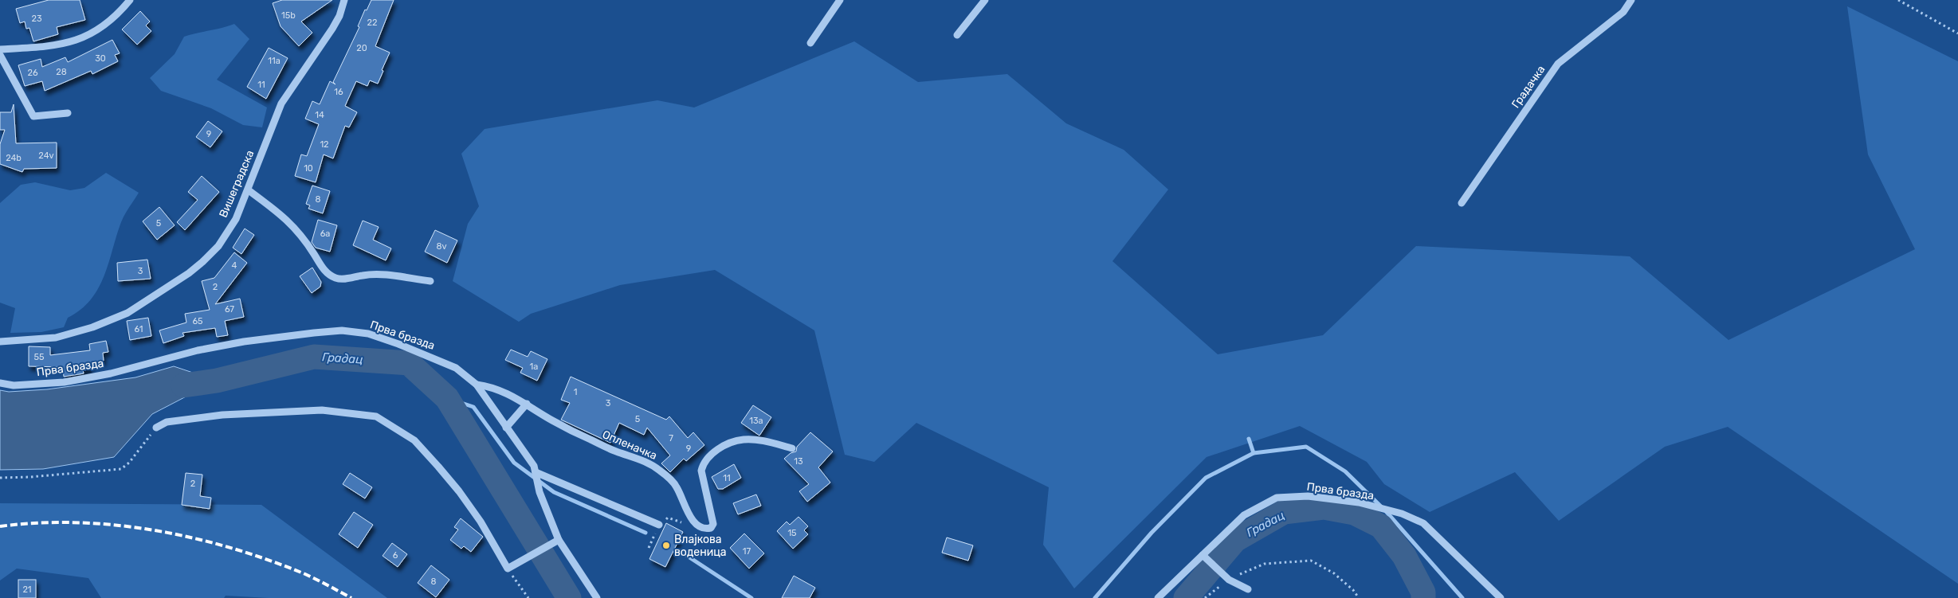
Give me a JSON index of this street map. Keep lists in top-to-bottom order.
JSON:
{
  "streets": {
    "street": [
      "Градачка",
      "Вишеградска",
      "Прва бразда",
      "Опленачка"
    ]
  },
  "crossings": [
    ["Прва бразда", "Опленачка"]
  ],
  "water": ["Градац"],
  "places": ["Влајкова воденица"],
  "house_numbers": [
    "15b",
    "23",
    "22",
    "20",
    "30",
    "11a",
    "28",
    "26",
    "11",
    "16",
    "14",
    "9",
    "12",
    "24v",
    "24b",
    "10",
    "8",
    "5",
    "6a",
    "8v",
    "4",
    "3",
    "2",
    "67",
    "65",
    "61",
    "55",
    "1a",
    "1",
    "3",
    "5",
    "13a",
    "7",
    "9",
    "13",
    "11",
    "2",
    "15",
    "17",
    "6",
    "8",
    "21"
  ]
}
